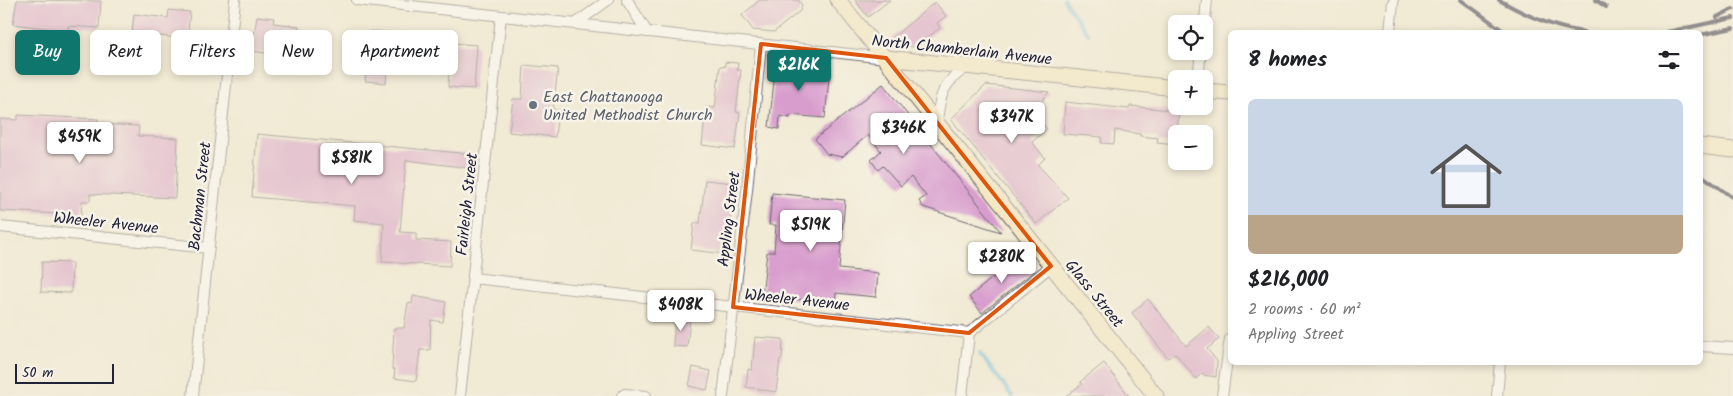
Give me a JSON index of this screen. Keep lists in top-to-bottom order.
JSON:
{
  "streets": {
    "main road": ["North Chamberlain Avenue", "Glass Street"],
    "street": [
      "Bachman Street",
      "Fairleigh Street",
      "Appling Street",
      "Wheeler Avenue"
    ]
  },
  "crossings": [
    ["North Chamberlain Avenue", "Fairleigh Street"],
    ["North Chamberlain Avenue", "Appling Street"],
    ["North Chamberlain Avenue", "Glass Street"],
    ["Bachman Street", "Wheeler Avenue"],
    ["Fairleigh Street", "Wheeler Avenue"],
    ["Appling Street", "Wheeler Avenue"]
  ],
  "places": ["East Chattanooga United Methodist Church"],
  "scale_bar": "50 m",
  "page": {
    "map_buttons": ["+", "−"],
    "chip": [
      "Buy",
      "Rent",
      "Filters",
      "New",
      "Apartment"
    ],
    "heading": "8 homes",
    "price": [
      "$216K",
      "$347K",
      "$346K",
      "$459K",
      "$581K",
      "$519K",
      "$280K",
      "$408K"
    ],
    "list": [
      {
        "name": "$216,000",
        "note": "2 rooms · 60 m² · Appling Street"
      }
    ],
    "scale": "50 m"
  }
}
